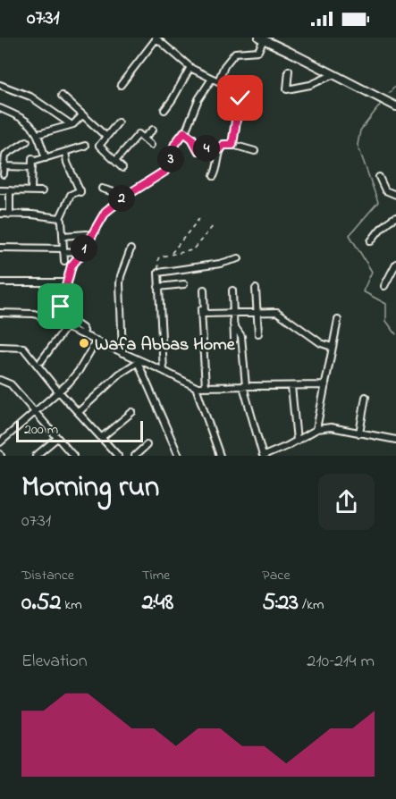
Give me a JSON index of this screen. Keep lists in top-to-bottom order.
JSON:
{
  "places": ["Wafa Abbas Home"],
  "scale_bar": "200 m",
  "page": {
    "status": "07:31",
    "pins": [
      "4",
      "3",
      "2",
      "1"
    ],
    "scale": "200 m",
    "heading": ["Morning run", "07:31"],
    "stats": [
      ["Distance", "0.52 km"],
      ["Time", "2:48"],
      ["Pace", "5:23 /km"]
    ],
    "chart": ["Elevation", "210–214 m"]
  }
}
